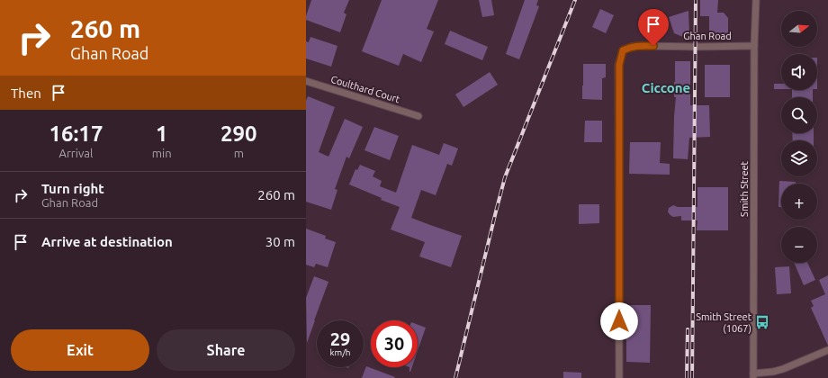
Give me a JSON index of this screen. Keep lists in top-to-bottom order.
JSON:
{
  "streets": {
    "street": ["Ghan Road", "Coulthard Court", "Smith Street"]
  },
  "crossings": [
    ["Ghan Road", "Smith Street"]
  ],
  "districts": ["Ciccone"],
  "places": {
    "bus stop": ["Smith Street (1067)"]
  },
  "north": "right",
  "page": {
    "turn": ["260 m", "Ghan Road"],
    "map_buttons": ["+", "−"],
    "then": "Then",
    "eta": [
      "16:17",
      "Arrival",
      "1",
      "min",
      "290",
      "m"
    ],
    "list": [
      {
        "name": "Turn right",
        "note": "Ghan Road",
        "value": "260 m"
      },
      {
        "name": "Arrive at destination",
        "value": "30 m"
      }
    ],
    "speed": "29 km/h",
    "limit": "30",
    "buttons": ["Exit", "Share"]
  }
}
